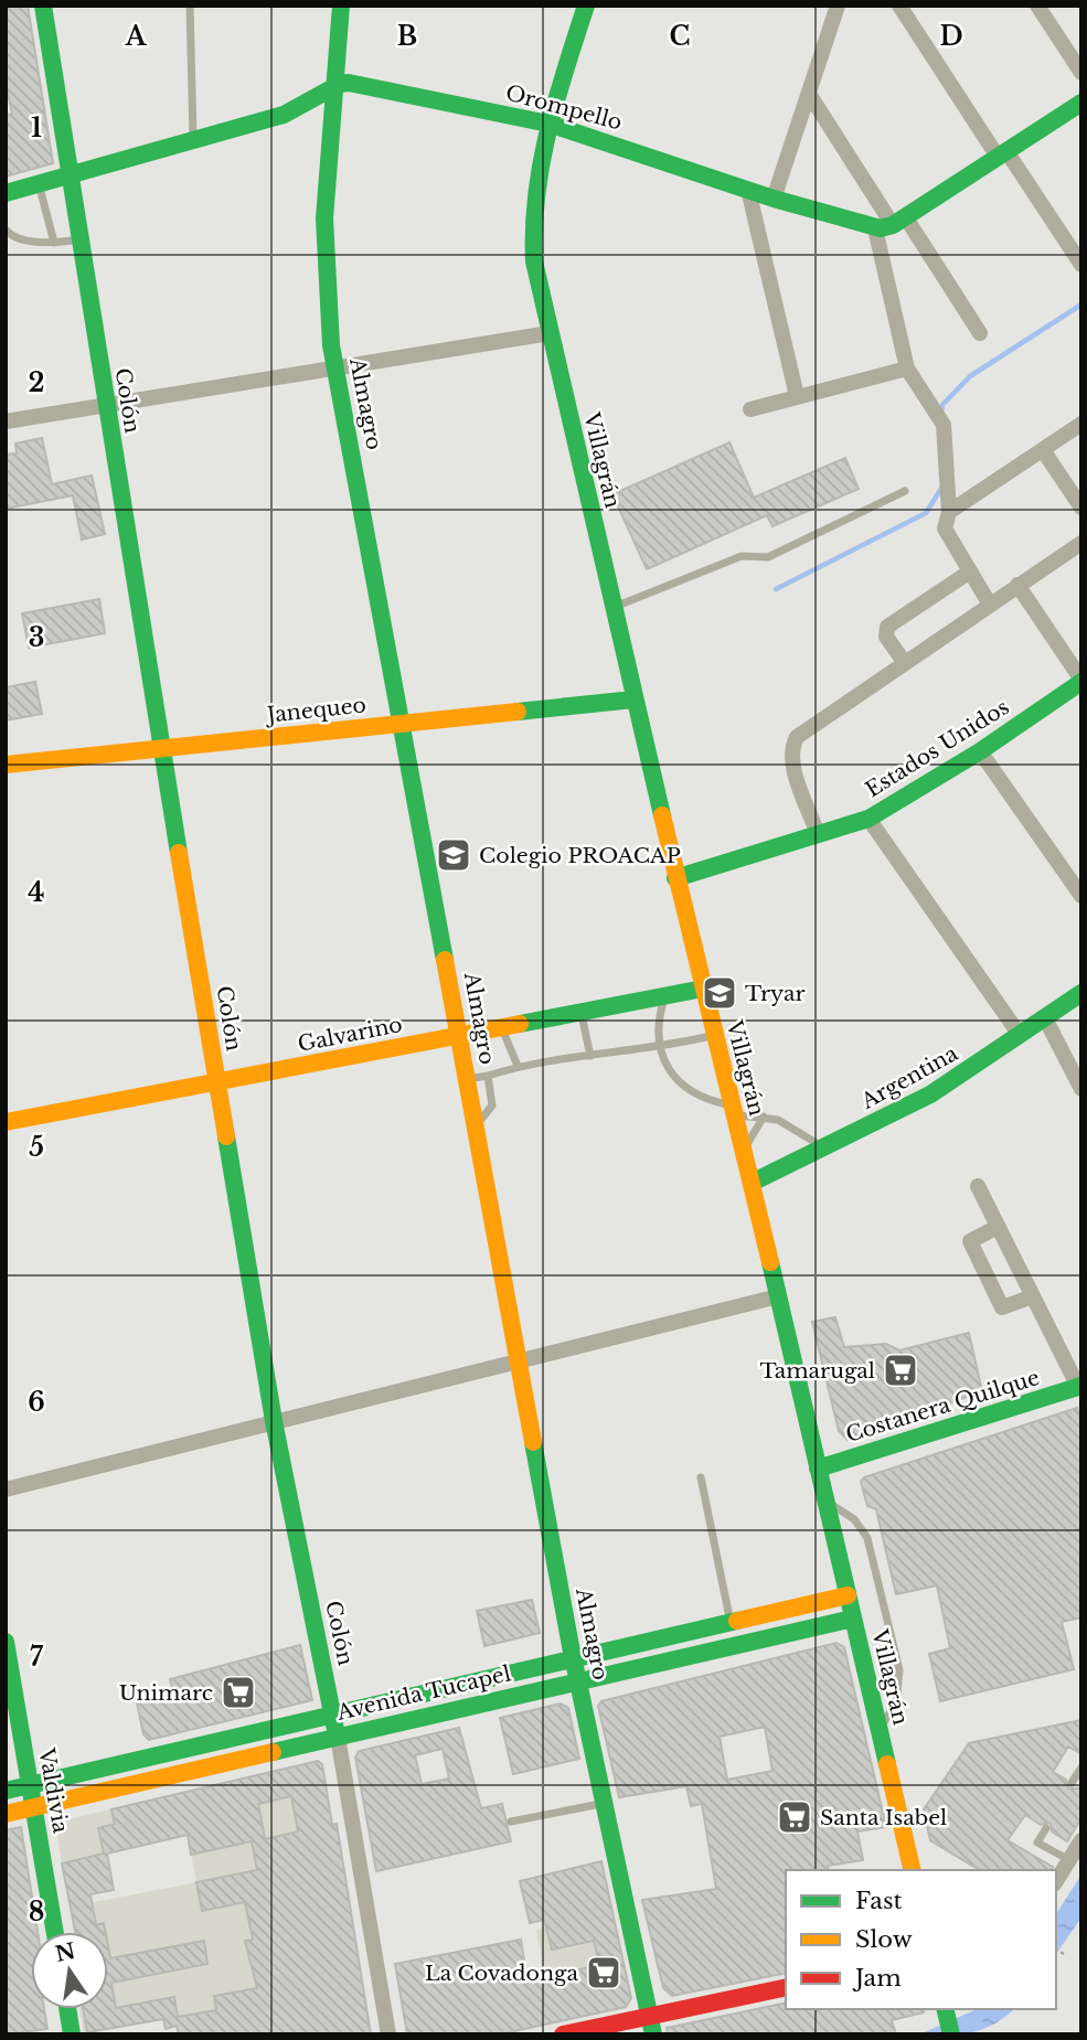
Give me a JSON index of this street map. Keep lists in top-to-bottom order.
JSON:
{
  "streets": {
    "main road": [
      "Orompello",
      "Colón",
      "Almagro",
      "Villagrán",
      "Janequeo",
      "Estados Unidos",
      "Galvarino",
      "Argentina",
      "Costanera Quilque",
      "Avenida Tucapel",
      "Valdivia"
    ]
  },
  "crossings": [
    ["Orompello", "Colón"],
    ["Orompello", "Almagro"],
    ["Orompello", "Villagrán"],
    ["Colón", "Janequeo"],
    ["Colón", "Galvarino"],
    ["Colón", "Avenida Tucapel"],
    ["Almagro", "Janequeo"],
    ["Almagro", "Galvarino"],
    ["Almagro", "Avenida Tucapel"],
    ["Villagrán", "Janequeo"],
    ["Villagrán", "Estados Unidos"],
    ["Villagrán", "Galvarino"],
    ["Villagrán", "Argentina"],
    ["Villagrán", "Costanera Quilque"],
    ["Villagrán", "Avenida Tucapel"],
    ["Avenida Tucapel", "Valdivia"]
  ],
  "places": {
    "school or university": ["Colegio PROACAP", "Tryar"],
    "supermarket": [
      "Tamarugal",
      "Unimarc",
      "Santa Isabel",
      "La Covadonga"
    ]
  },
  "legend": ["Fast", "Slow", "Jam"],
  "north": "top",
  "grid": {
    "columns": [
      "A",
      "B",
      "C",
      "D"
    ],
    "rows": [
      "1",
      "2",
      "3",
      "4",
      "5",
      "6",
      "7",
      "8"
    ]
  }
}
